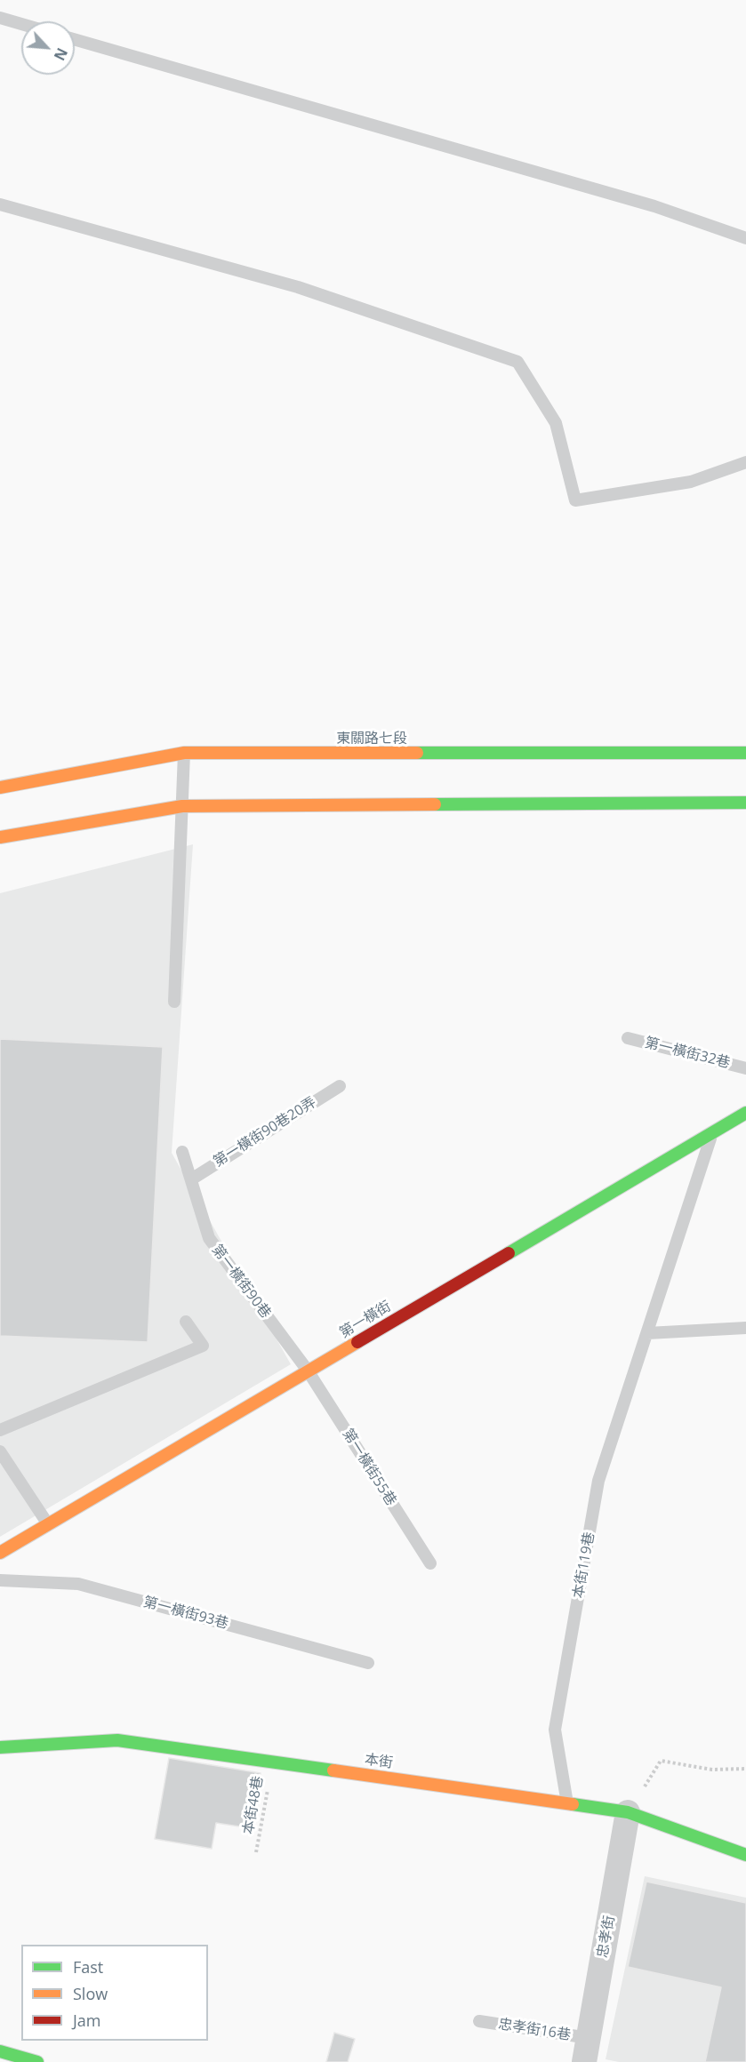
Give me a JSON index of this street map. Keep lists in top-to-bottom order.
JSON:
{
  "streets": {
    "street": [
      "東關路七段",
      "第一橫街",
      "本街",
      "忠孝街"
    ],
    "lane": [
      "第一橫街32巷",
      "第一橫街90巷20弄",
      "第一橫街90巷",
      "第一橫街55巷",
      "本街119巷",
      "第一橫街93巷",
      "忠孝街16巷"
    ],
    "path": ["本街48巷"]
  },
  "crossings": [
    ["第一橫街90巷20弄", "第一橫街90巷"],
    ["第一橫街90巷", "第一橫街"],
    ["第一橫街90巷", "第一橫街55巷"],
    ["第一橫街", "第一橫街55巷"],
    ["第一橫街", "本街119巷"],
    ["本街119巷", "本街"],
    ["本街", "本街48巷"],
    ["本街", "忠孝街"],
    ["忠孝街", "忠孝街16巷"]
  ],
  "legend": ["Fast", "Slow", "Jam"],
  "north": "bottom right"
}
